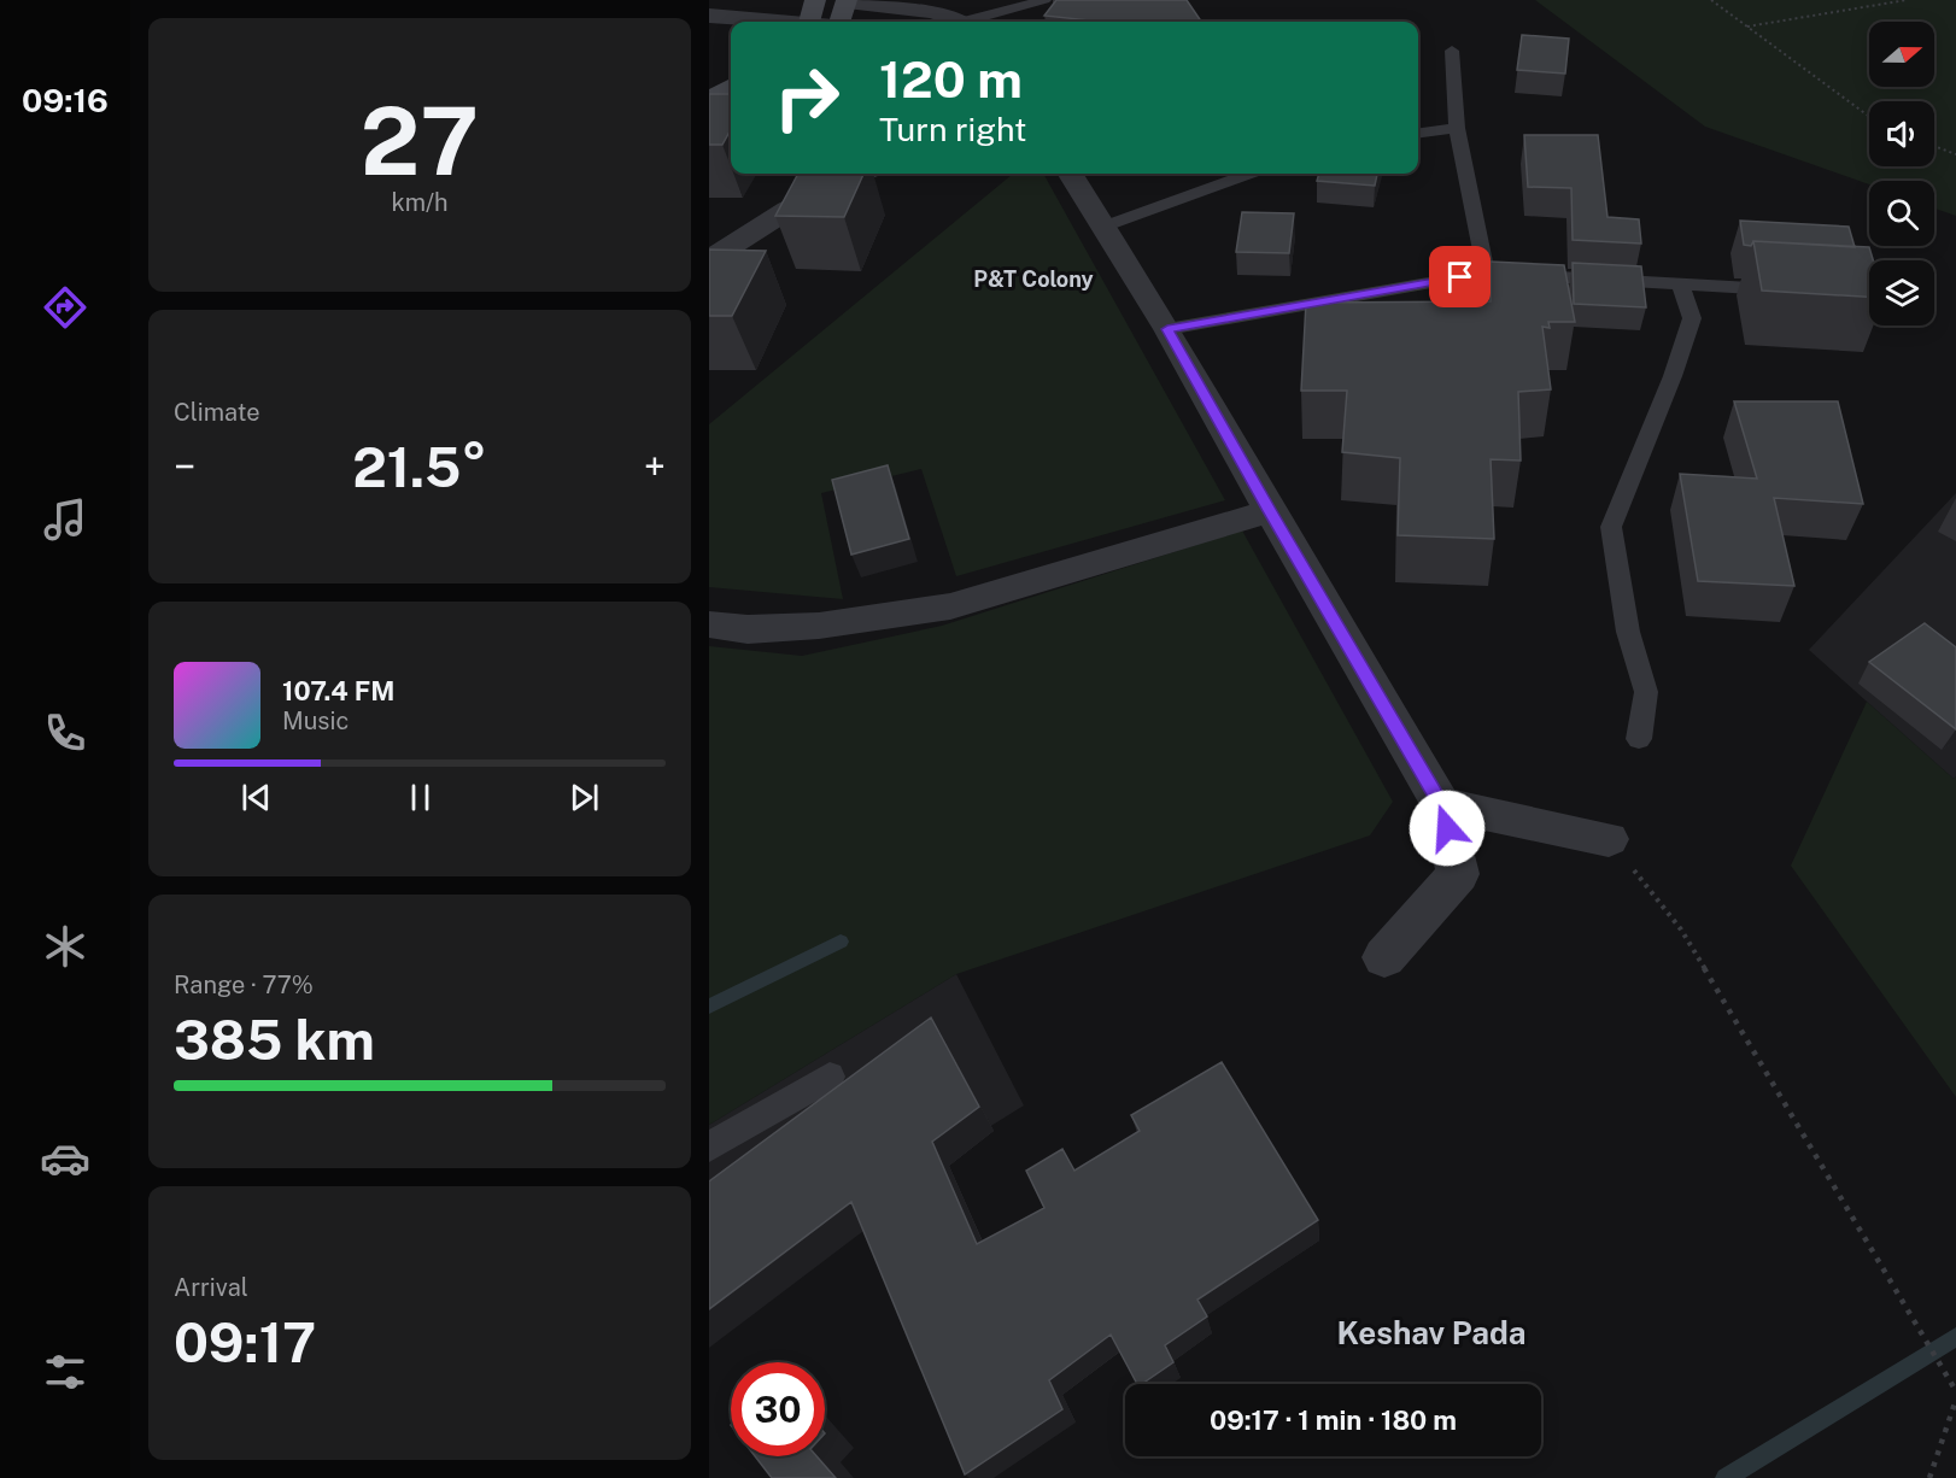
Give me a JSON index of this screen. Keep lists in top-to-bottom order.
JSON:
{
  "districts": ["P&T Colony", "Keshav Pada"],
  "north": "right",
  "page": {
    "tabs": "09:16",
    "tile": [
      ["27", "km/h"],
      "Climate",
      ["Range · 77%", "385 km"],
      ["Arrival", "09:17"]
    ],
    "turn": ["120 m", "Turn right"],
    "heat": ["−", "21.5°", "+"],
    "song": ["107.4 FM", "Music"],
    "limit": "30",
    "trip": "09:17 · 1 min · 180 m"
  }
}
